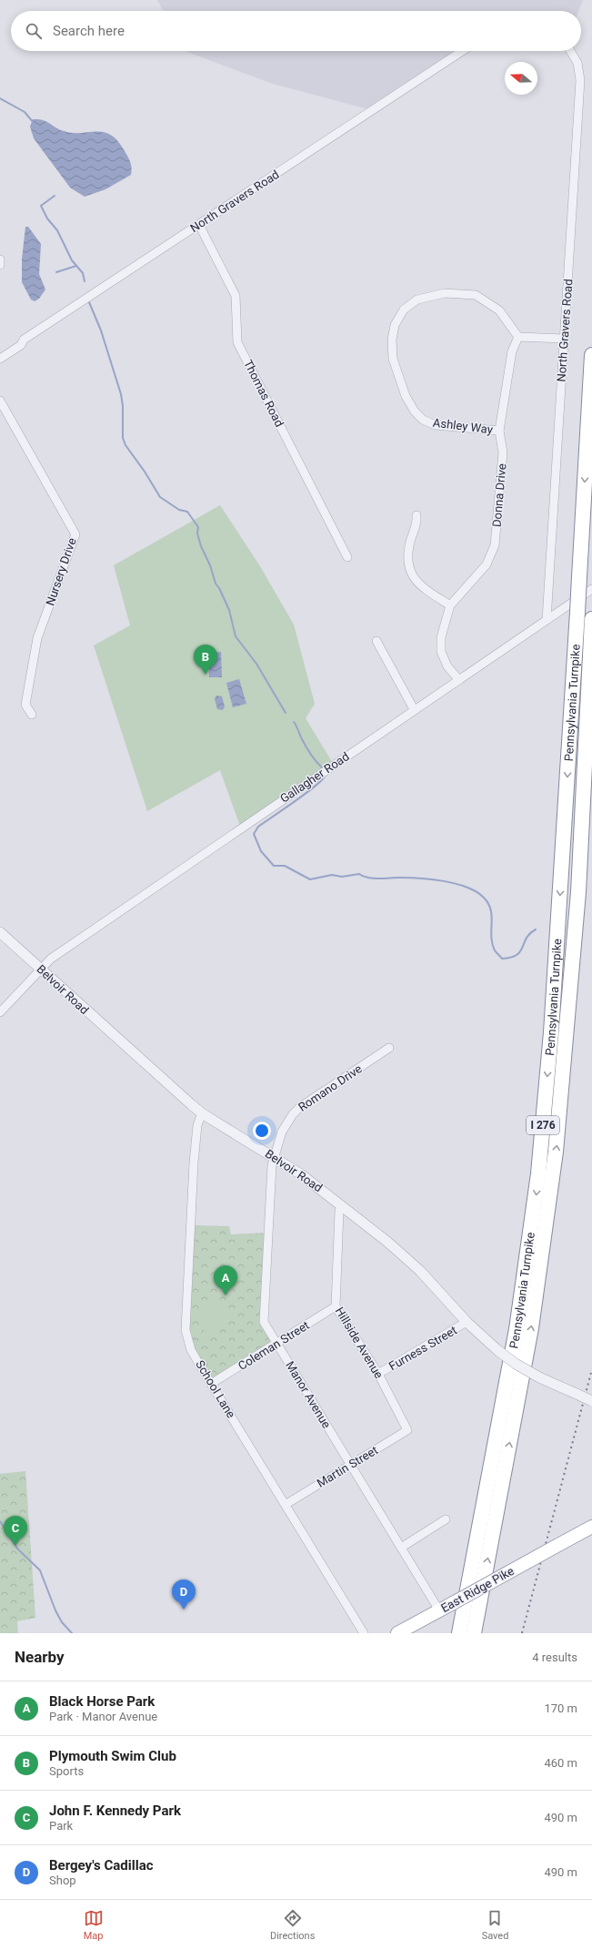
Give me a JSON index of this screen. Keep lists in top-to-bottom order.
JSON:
{
  "streets": {
    "highway": ["Pennsylvania Turnpike", "I 276"],
    "main road": ["East Ridge Pike"],
    "street": [
      "North Gravers Road",
      "Thomas Road",
      "Ashley Way",
      "Donna Drive",
      "Nursery Drive",
      "Gallagher Road",
      "Belvoir Road",
      "Romano Drive",
      "Hillside Avenue",
      "Coleman Street",
      "Furness Street",
      "School Lane",
      "Manor Avenue",
      "Martin Street"
    ]
  },
  "crossings": [
    ["North Gravers Road", "Thomas Road"],
    ["North Gravers Road", "Gallagher Road"],
    ["Ashley Way", "Donna Drive"],
    ["Donna Drive", "Gallagher Road"],
    ["Gallagher Road", "Belvoir Road"],
    ["Belvoir Road", "Romano Drive"],
    ["Belvoir Road", "Hillside Avenue"],
    ["Belvoir Road", "Furness Street"],
    ["Belvoir Road", "School Lane"],
    ["Belvoir Road", "Manor Avenue"],
    ["Romano Drive", "Manor Avenue"],
    ["Hillside Avenue", "Coleman Street"],
    ["Hillside Avenue", "Furness Street"],
    ["Hillside Avenue", "Martin Street"],
    ["Coleman Street", "School Lane"],
    ["Coleman Street", "Manor Avenue"],
    ["School Lane", "Martin Street"],
    ["Manor Avenue", "Martin Street"],
    ["Manor Avenue", "East Ridge Pike"]
  ],
  "north": "left",
  "page": {
    "search": "Search here",
    "pins": [
      "B",
      "A",
      "C",
      "D"
    ],
    "heading": ["Nearby", "4 results"],
    "list": [
      {
        "mark": "A",
        "name": "Black Horse Park",
        "note": "Park · Manor Avenue",
        "value": "170 m"
      },
      {
        "mark": "B",
        "name": "Plymouth Swim Club",
        "note": "Sports",
        "value": "460 m"
      },
      {
        "mark": "C",
        "name": "John F. Kennedy Park",
        "note": "Park",
        "value": "490 m"
      },
      {
        "mark": "D",
        "name": "Bergey's Cadillac",
        "note": "Shop",
        "value": "490 m"
      }
    ],
    "nav": ["Map", "Directions", "Saved"]
  }
}
